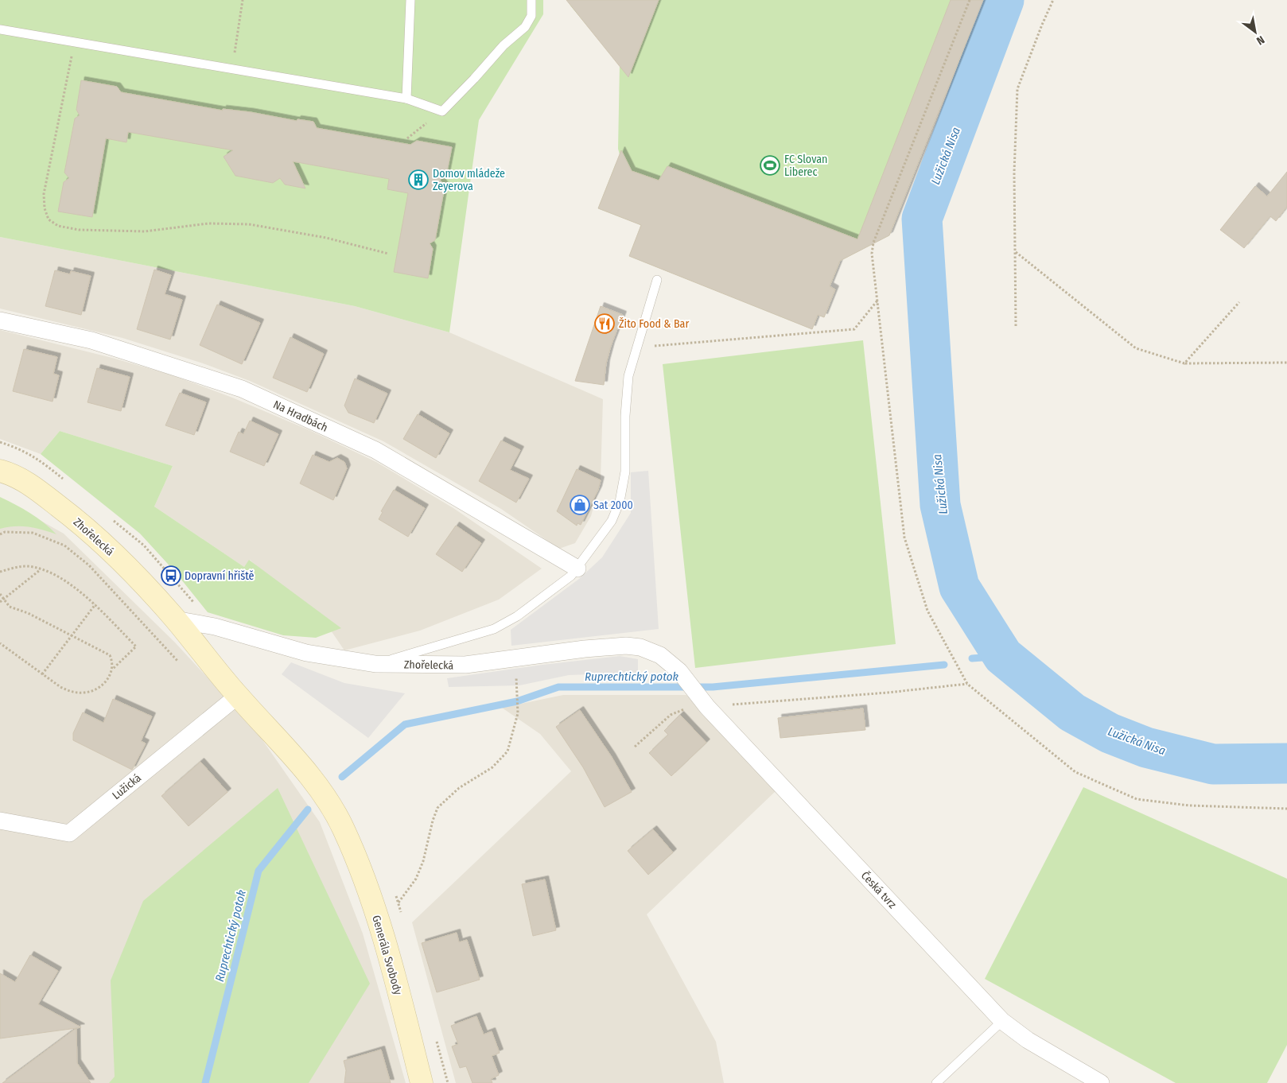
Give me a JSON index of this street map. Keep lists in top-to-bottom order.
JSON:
{
  "streets": {
    "main road": ["Zhořelecká", "Generála Svobody"],
    "street": ["Na Hradbách", "Lužická", "Česká tvrz"]
  },
  "crossings": [
    ["Zhořelecká", "Lužická"],
    ["Zhořelecká", "Česká tvrz"],
    ["Zhořelecká", "Generála Svobody"]
  ],
  "water": ["Lužická Nisa", "Ruprechtický potok"],
  "places": {
    "sports": ["FC Slovan Liberec"],
    "building": ["Domov mládeže Zeyerova"],
    "restaurant": ["Žito Food & Bar"],
    "shop": ["Sat 2000"],
    "bus stop": ["Dopravní hřiště"]
  },
  "north": "bottom right"
}
